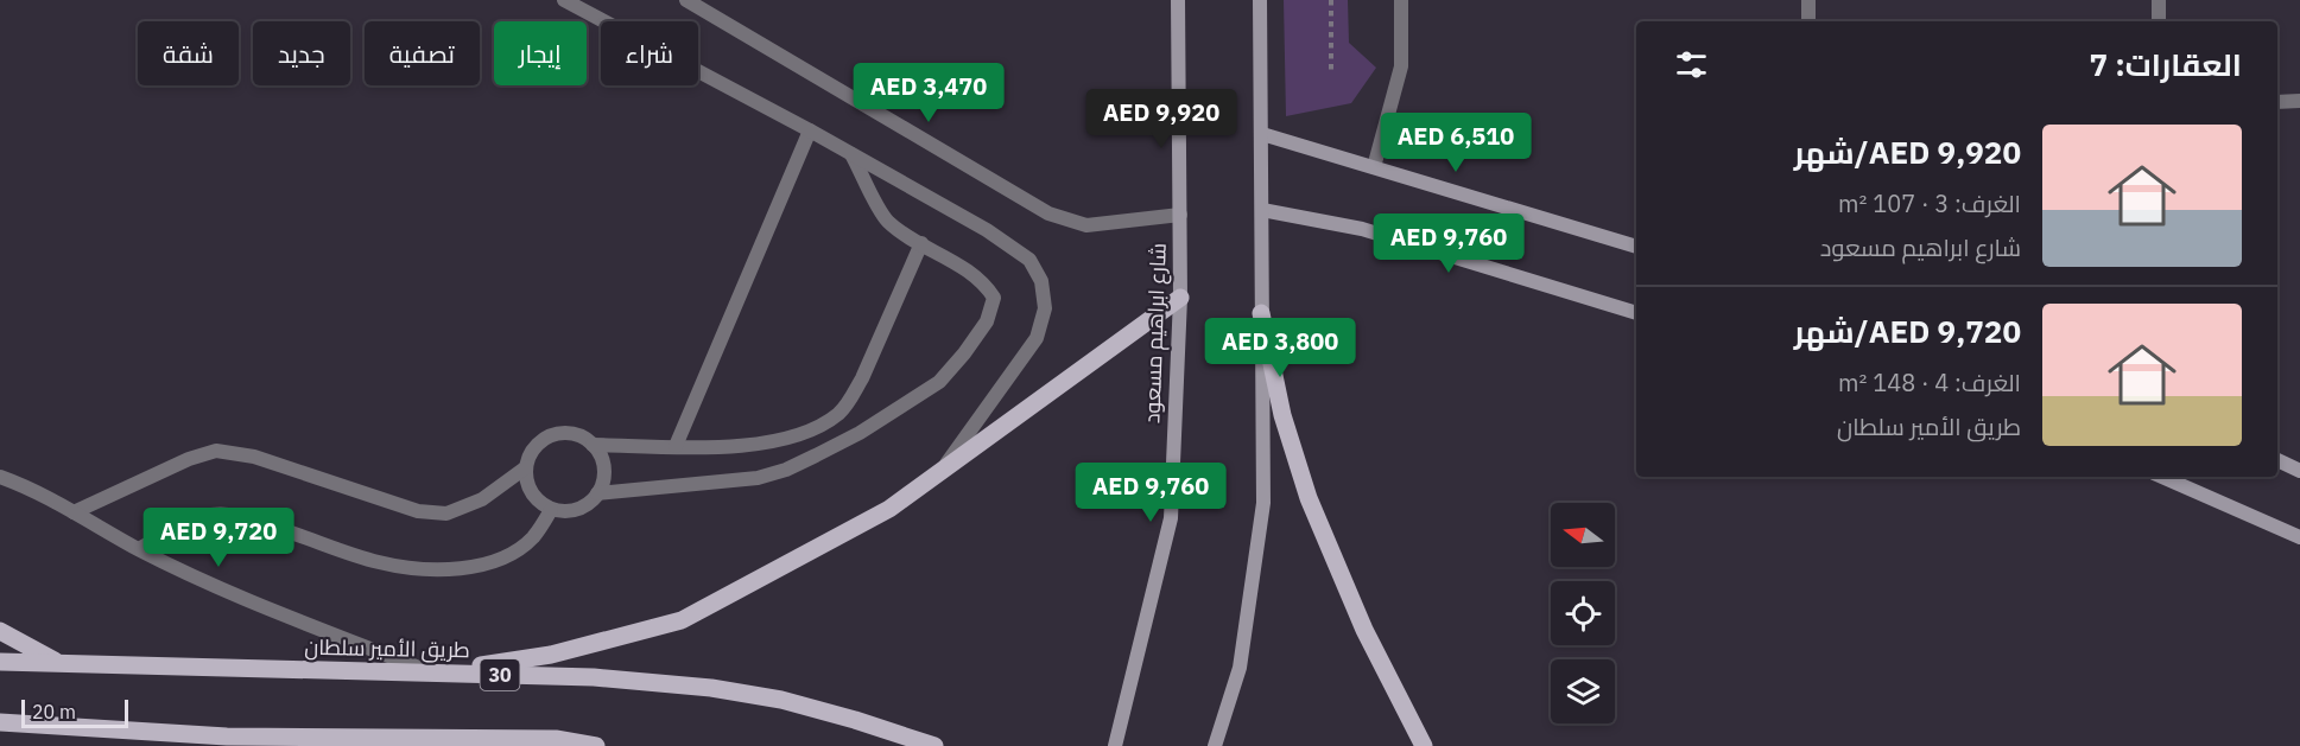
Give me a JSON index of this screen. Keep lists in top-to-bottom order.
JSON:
{
  "streets": {
    "main road": ["شارع ابراهيم مسعود", "طريق الأمير سلطان", "30"]
  },
  "scale_bar": "20 m",
  "north": "left",
  "page": {
    "chip": [
      "شراء",
      "إيجار",
      "تصفية",
      "جديد",
      "شقة"
    ],
    "heading": "العقارات: 7",
    "price": [
      "AED 3,470",
      "AED 9,920",
      "AED 6,510",
      "AED 9,760",
      "AED 3,800",
      "AED 9,760",
      "AED 9,720"
    ],
    "list": [
      {
        "name": "AED 9,920/شهر",
        "note": "الغرف: 3 · 107 m² · شارع ابراهيم مسعود"
      },
      {
        "name": "AED 9,720/شهر",
        "note": "الغرف: 4 · 148 m² · طريق الأمير سلطان"
      }
    ],
    "scale": "20 m"
  }
}
